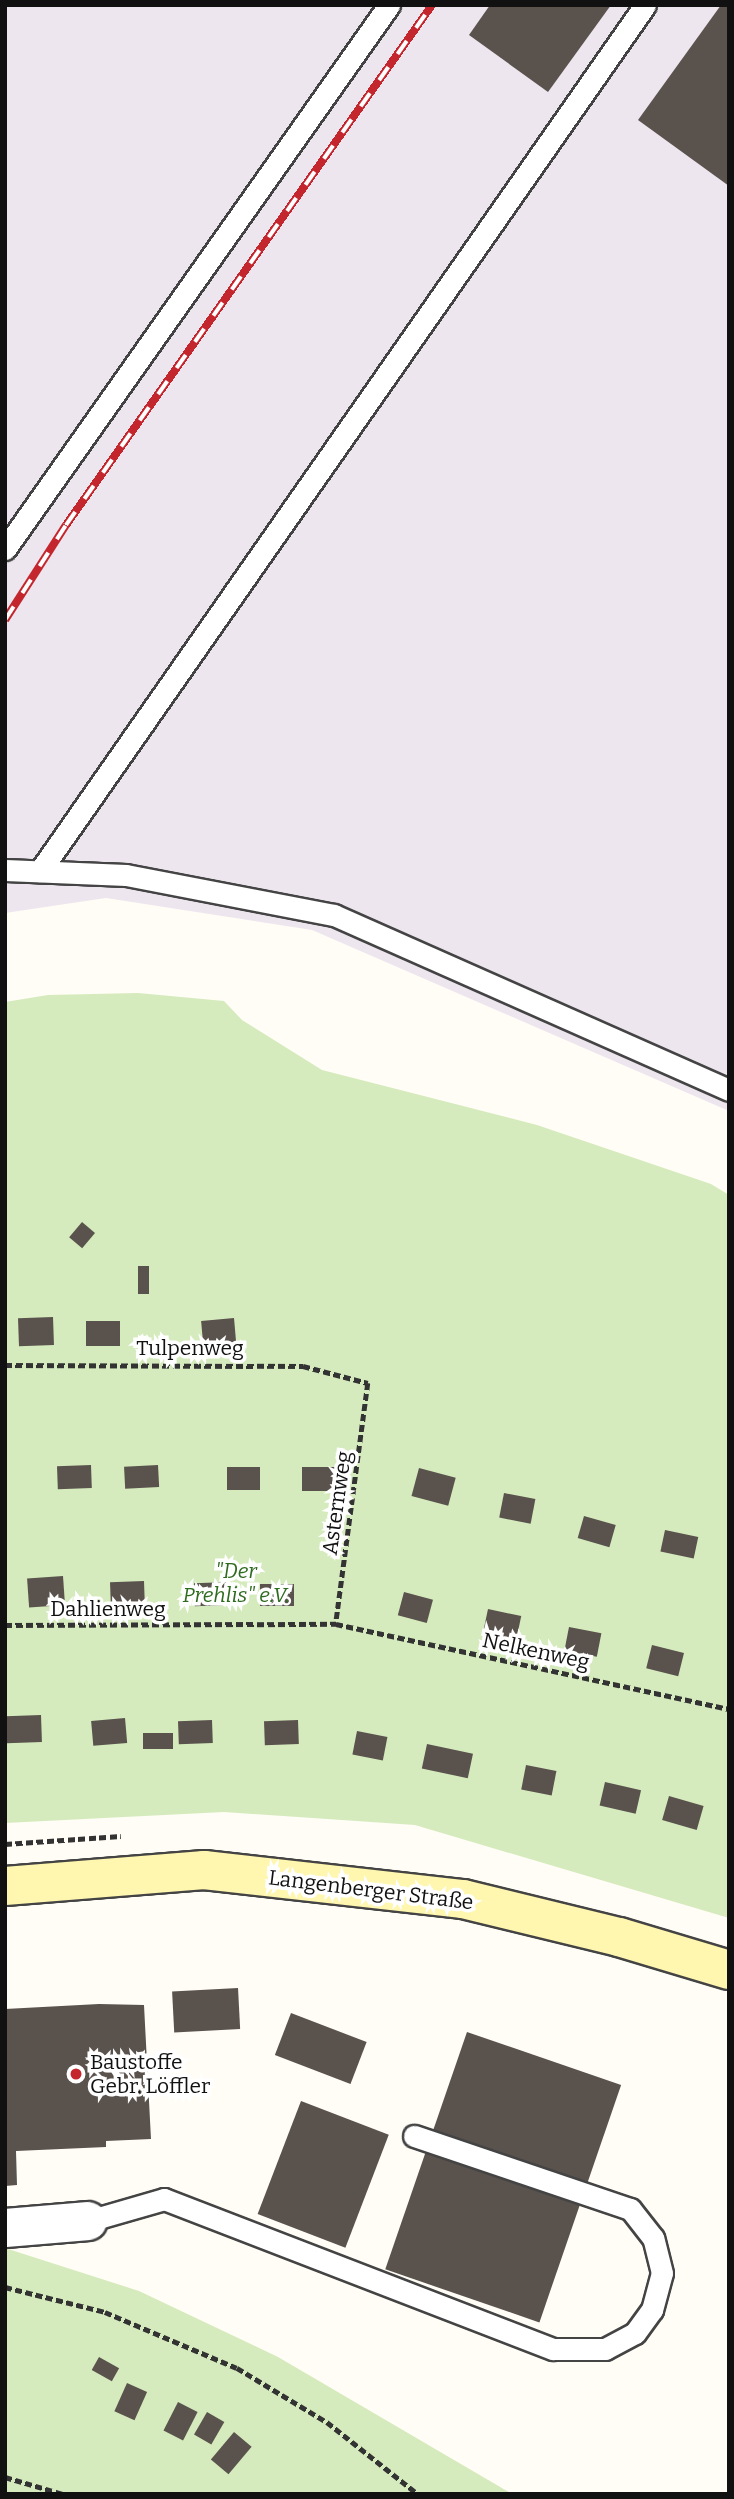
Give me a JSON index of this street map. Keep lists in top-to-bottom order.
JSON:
{
  "streets": {
    "main road": ["Langenberger Straße"],
    "path": [
      "Tulpenweg",
      "Asternweg",
      "Dahlienweg",
      "Nelkenweg"
    ]
  },
  "crossings": [
    ["Tulpenweg", "Asternweg"],
    ["Asternweg", "Dahlienweg"],
    ["Asternweg", "Nelkenweg"],
    ["Dahlienweg", "Nelkenweg"]
  ],
  "parks": ["\"Der Prehlis\" e.V."],
  "places": ["Baustoffe Gebr. Löffler"]
}
